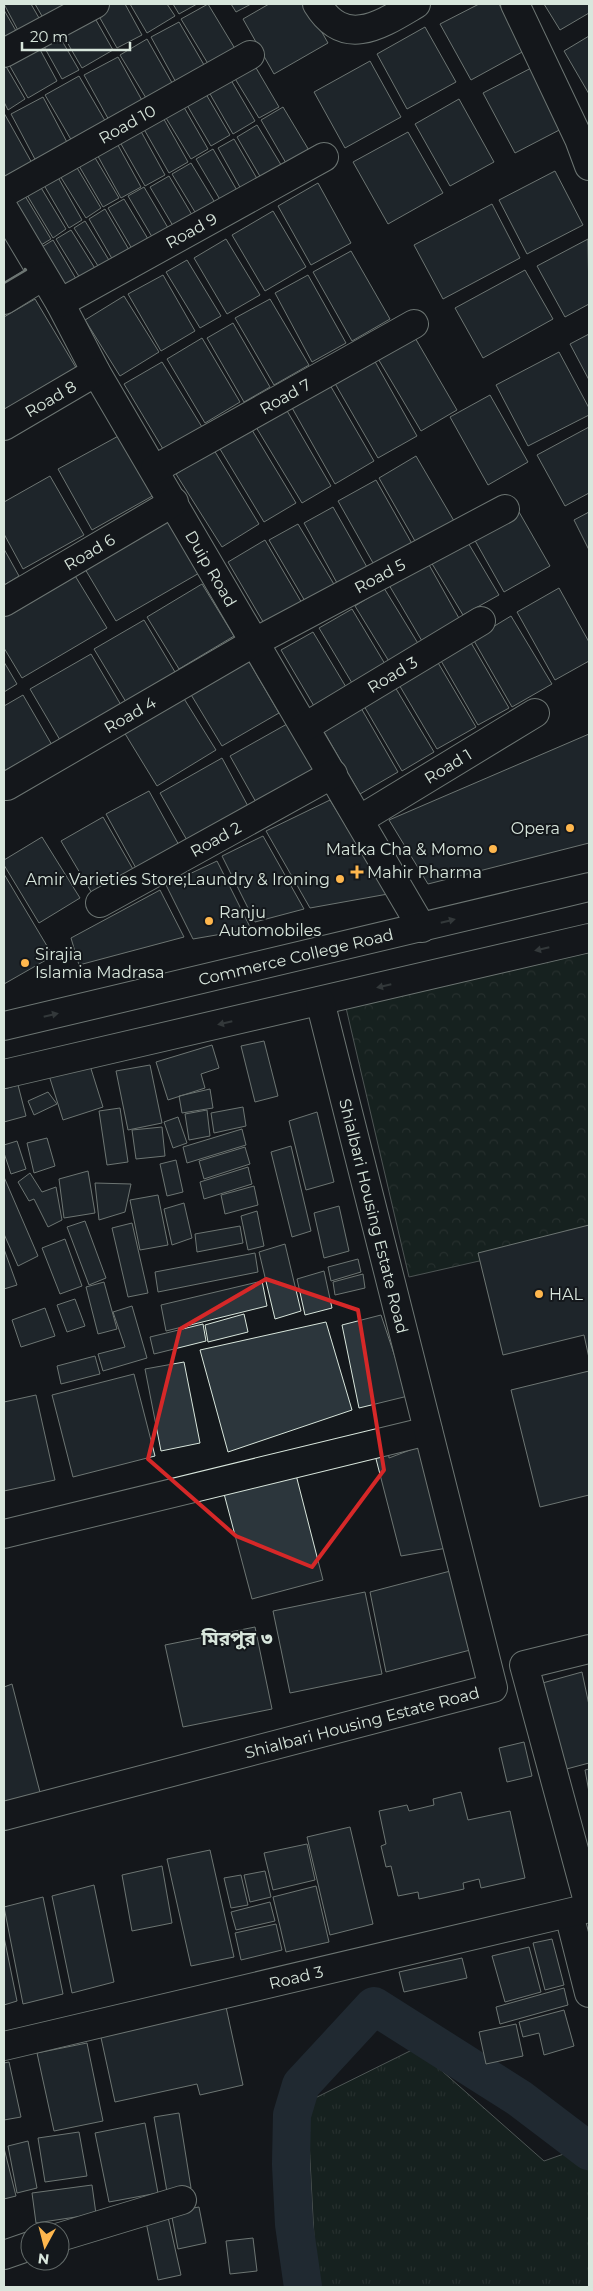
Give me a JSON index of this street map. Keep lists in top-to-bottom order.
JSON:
{
  "streets": {
    "street": [
      "Road 10",
      "Road 9",
      "Road 7",
      "Road 8",
      "Road 6",
      "Duip Road",
      "Road 5",
      "Road 3",
      "Road 4",
      "Road 1",
      "Road 2",
      "Commerce College Road",
      "Shialbari Housing Estate Road"
    ]
  },
  "crossings": [
    ["Road 9", "Duip Road"],
    ["Road 7", "Duip Road"],
    ["Road 8", "Duip Road"],
    ["Road 6", "Duip Road"],
    ["Duip Road", "Road 5"],
    ["Duip Road", "Road 3"],
    ["Duip Road", "Road 4"],
    ["Duip Road", "Road 1"],
    ["Duip Road", "Road 2"],
    ["Duip Road", "Commerce College Road"],
    ["Road 5", "Road 4"]
  ],
  "districts": ["মিরপুর ৩"],
  "places": {
    "other": [
      "Opera",
      "Matka Cha & Momo",
      "Amir Varieties Store;Laundry & Ironing",
      "Ranju Automobiles",
      "Sirajia Islamia Madrasa",
      "HAL"
    ],
    "health": ["Mahir Pharma"]
  },
  "scale_bar": "20 m",
  "north": "bottom"
}
